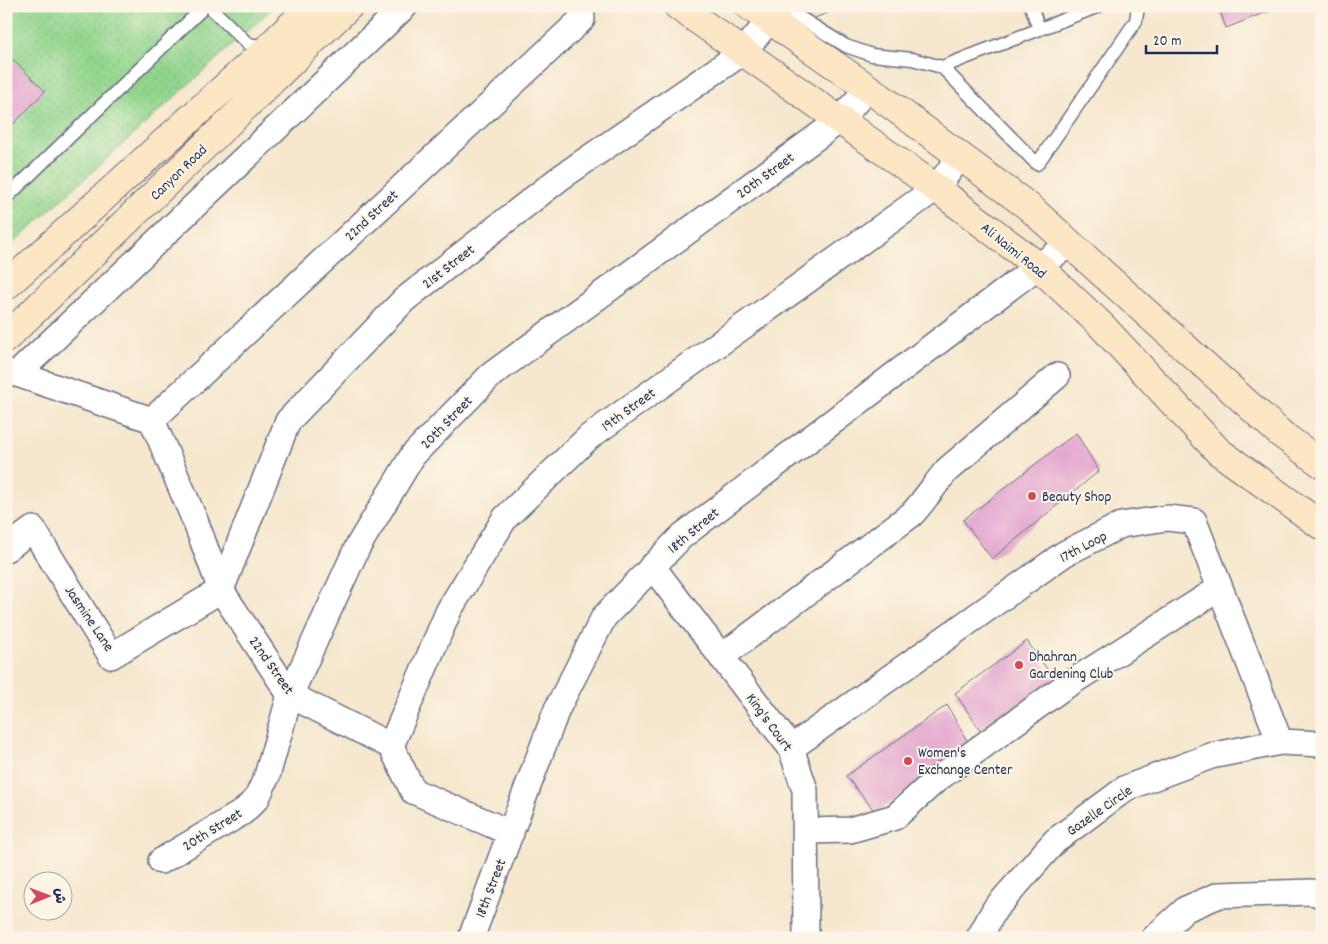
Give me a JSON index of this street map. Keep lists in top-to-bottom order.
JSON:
{
  "streets": {
    "main road": ["Canyon Road", "Ali Naimi Road"],
    "street": [
      "20th Street",
      "22nd Street",
      "21st Street",
      "19th Street",
      "18th Street",
      "17th Loop",
      "Jasmine Lane",
      "King's Court",
      "Gazelle Circle"
    ]
  },
  "crossings": [
    ["20th Street", "22nd Street"],
    ["20th Street", "Ali Naimi Road"],
    ["22nd Street", "21st Street"],
    ["22nd Street", "19th Street"],
    ["22nd Street", "Jasmine Lane"],
    ["Ali Naimi Road", "21st Street"],
    ["Ali Naimi Road", "19th Street"],
    ["Ali Naimi Road", "18th Street"],
    ["21st Street", "Jasmine Lane"],
    ["18th Street", "King's Court"],
    ["17th Loop", "King's Court"],
    ["17th Loop", "Gazelle Circle"]
  ],
  "places": ["Beauty Shop", "Dhahran Gardening Club", "Women's Exchange Center"],
  "scale_bar": "20 m",
  "north": "right"
}
